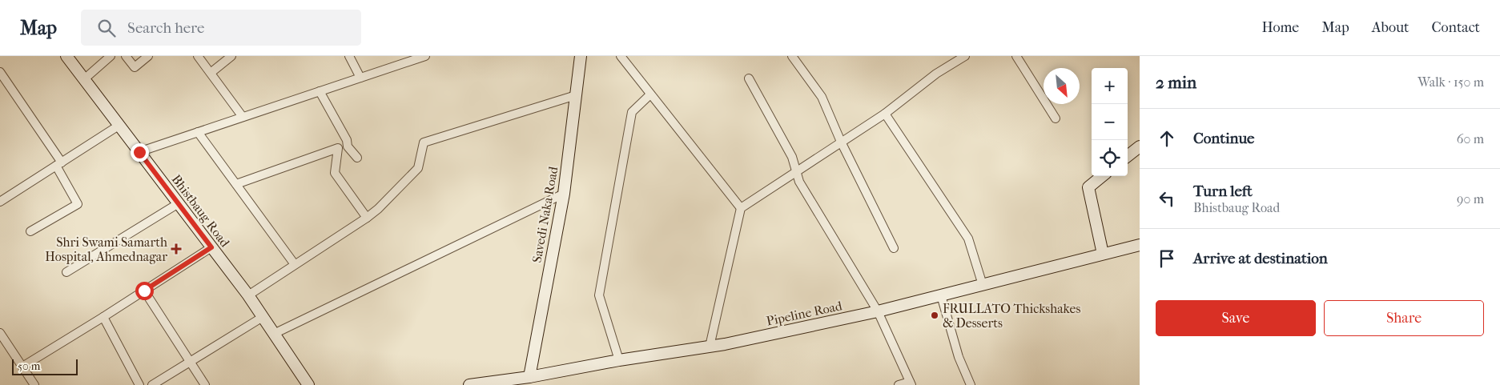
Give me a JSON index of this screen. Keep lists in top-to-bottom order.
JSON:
{
  "streets": {
    "street": ["Bhistbaug Road", "Savedi Naka Road", "Pipeline Road"]
  },
  "crossings": [
    ["Savedi Naka Road", "Pipeline Road"]
  ],
  "places": {
    "health": ["Shri Swami Samarth Hospital, Ahmednagar"],
    "other": ["FRULLATO Thickshakes & Desserts"]
  },
  "scale_bar": "50 m",
  "north": "bottom right",
  "page": {
    "header": "Map",
    "search": "Search here",
    "nav": [
      "Home",
      "Map",
      "About",
      "Contact"
    ],
    "heading": ["2 min", "Walk · 150 m"],
    "map_buttons": ["+", "−"],
    "list": [
      ["Continue", "60 m"],
      ["Turn left", "Bhistbaug Road", "90 m"],
      "Arrive at destination"
    ],
    "buttons": ["Save", "Share"],
    "scale": "50 m"
  }
}
